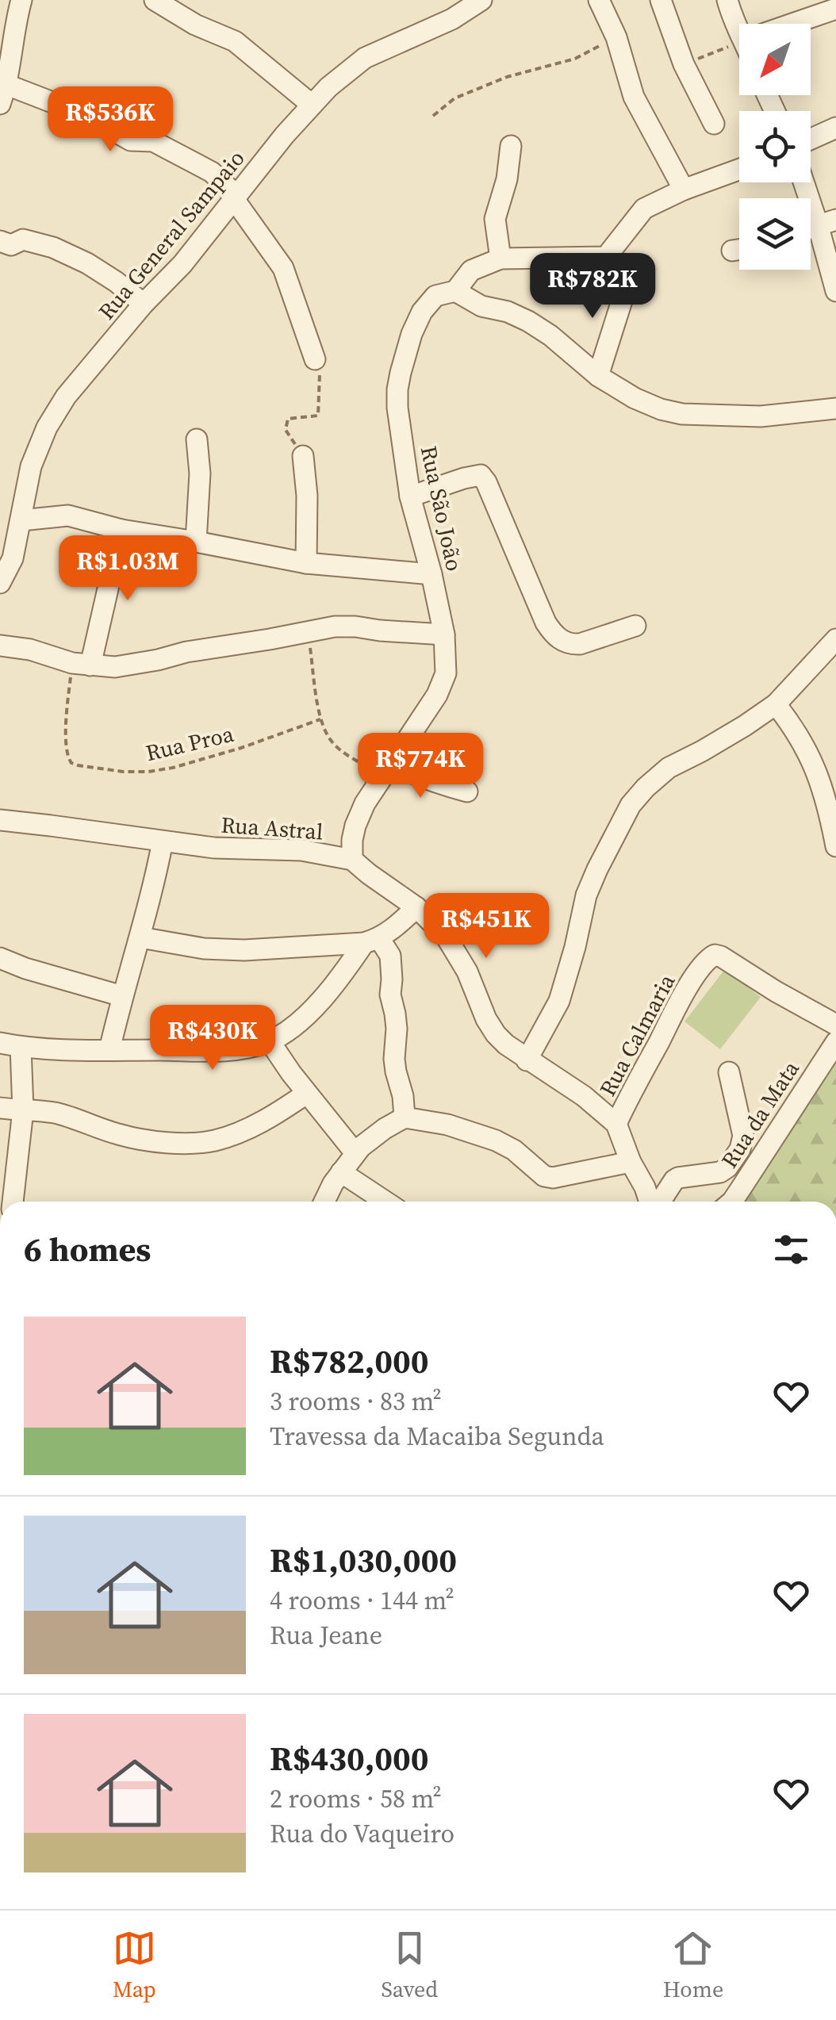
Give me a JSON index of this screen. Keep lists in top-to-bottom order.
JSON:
{
  "streets": {
    "street": [
      "Rua General Sampaio",
      "Rua São João",
      "Rua Astral",
      "Rua Calmaria",
      "Rua da Mata"
    ],
    "path": ["Rua Proa"]
  },
  "crossings": [
    ["Rua São João", "Rua Astral"],
    ["Rua Astral", "Rua Calmaria"]
  ],
  "north": "bottom left",
  "page": {
    "price": [
      "R$536K",
      "R$782K",
      "R$1.03M",
      "R$774K",
      "R$451K",
      "R$430K"
    ],
    "heading": "6 homes",
    "list": [
      {
        "name": "R$782,000",
        "note": "3 rooms · 83 m² · Travessa da Macaiba Segunda"
      },
      {
        "name": "R$1,030,000",
        "note": "4 rooms · 144 m² · Rua Jeane"
      },
      {
        "name": "R$430,000",
        "note": "2 rooms · 58 m² · Rua do Vaqueiro"
      }
    ],
    "tabs": ["Map", "Saved", "Home"]
  }
}
